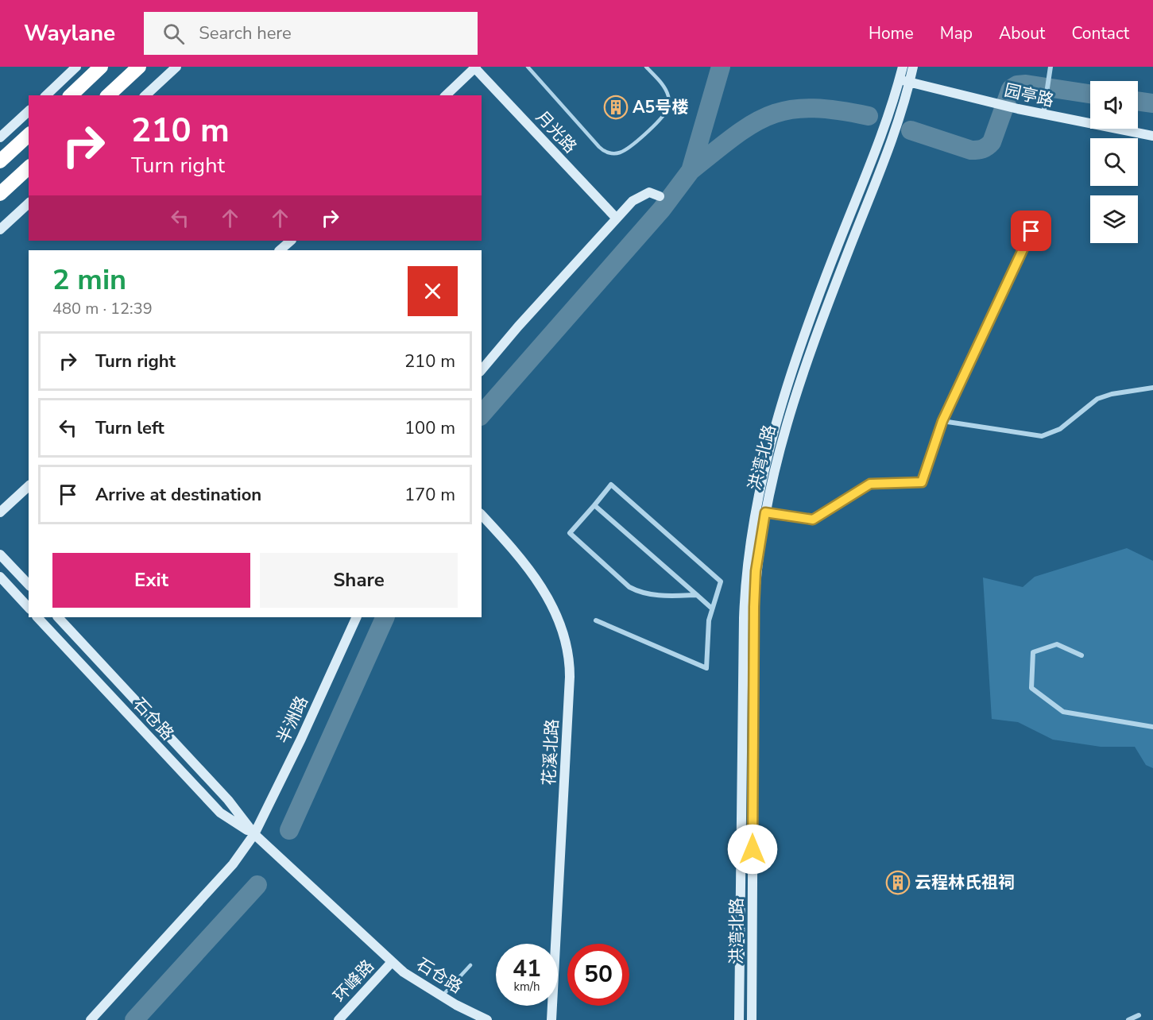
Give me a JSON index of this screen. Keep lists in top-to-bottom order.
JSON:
{
  "streets": {
    "street": [
      "园亭路",
      "月光路",
      "洪湾北路",
      "石仓路",
      "半洲路",
      "花溪北路",
      "环峰路"
    ]
  },
  "crossings": [
    ["园亭路", "洪湾北路"],
    ["石仓路", "半洲路"],
    ["石仓路", "环峰路"]
  ],
  "places": {
    "building": ["A5号楼", "云程林氏祖祠"]
  },
  "page": {
    "header": "Waylane",
    "search": "Search here",
    "nav": [
      "Home",
      "Map",
      "About",
      "Contact"
    ],
    "turn": ["210 m", "Turn right"],
    "heading": ["2 min", "480 m · 12:39"],
    "list": [
      {
        "name": "Turn right",
        "value": "210 m"
      },
      {
        "name": "Turn left",
        "value": "100 m"
      },
      {
        "name": "Arrive at destination",
        "value": "170 m"
      }
    ],
    "buttons": ["Exit", "Share"],
    "speed": "41 km/h",
    "limit": "50"
  }
}
